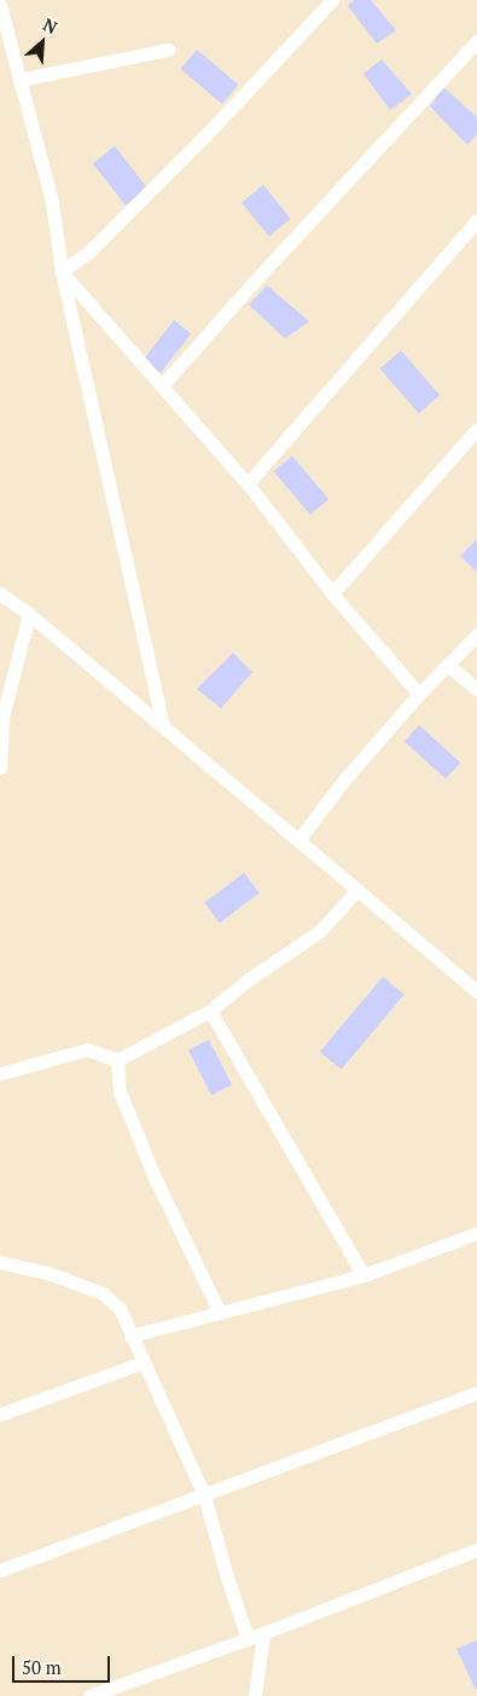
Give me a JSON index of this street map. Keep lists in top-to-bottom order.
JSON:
{
  "scale_bar": "50 m",
  "north": "top right"
}
